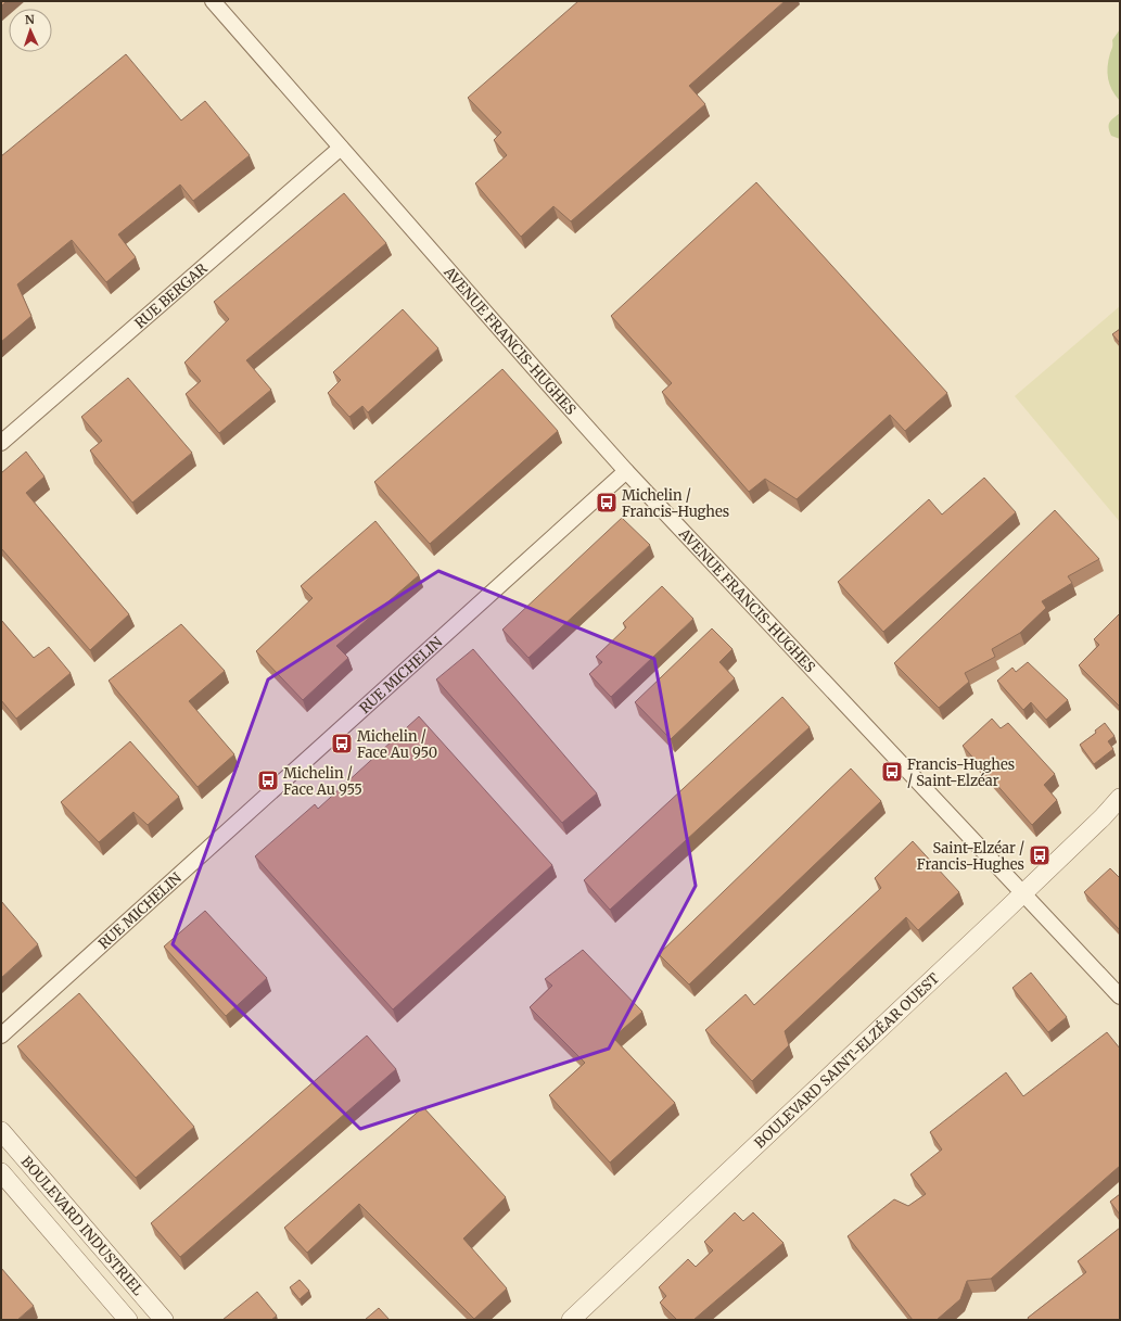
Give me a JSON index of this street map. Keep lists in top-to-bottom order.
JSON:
{
  "streets": {
    "street": [
      "RUE BERGAR",
      "AVENUE FRANCIS-HUGHES",
      "RUE MICHELIN",
      "BOULEVARD SAINT-ELZÉAR OUEST",
      "BOULEVARD INDUSTRIEL"
    ]
  },
  "crossings": [
    ["RUE BERGAR", "AVENUE FRANCIS-HUGHES"],
    ["AVENUE FRANCIS-HUGHES", "RUE MICHELIN"],
    ["AVENUE FRANCIS-HUGHES", "BOULEVARD SAINT-ELZÉAR OUEST"]
  ],
  "places": {
    "bus stop": [
      "Michelin / Francis-Hughes",
      "Michelin / Face Au 950",
      "Francis-Hughes / Saint-Elzéar",
      "Michelin / Face Au 955",
      "Saint-Elzéar / Francis-Hughes"
    ]
  },
  "north": "top"
}
